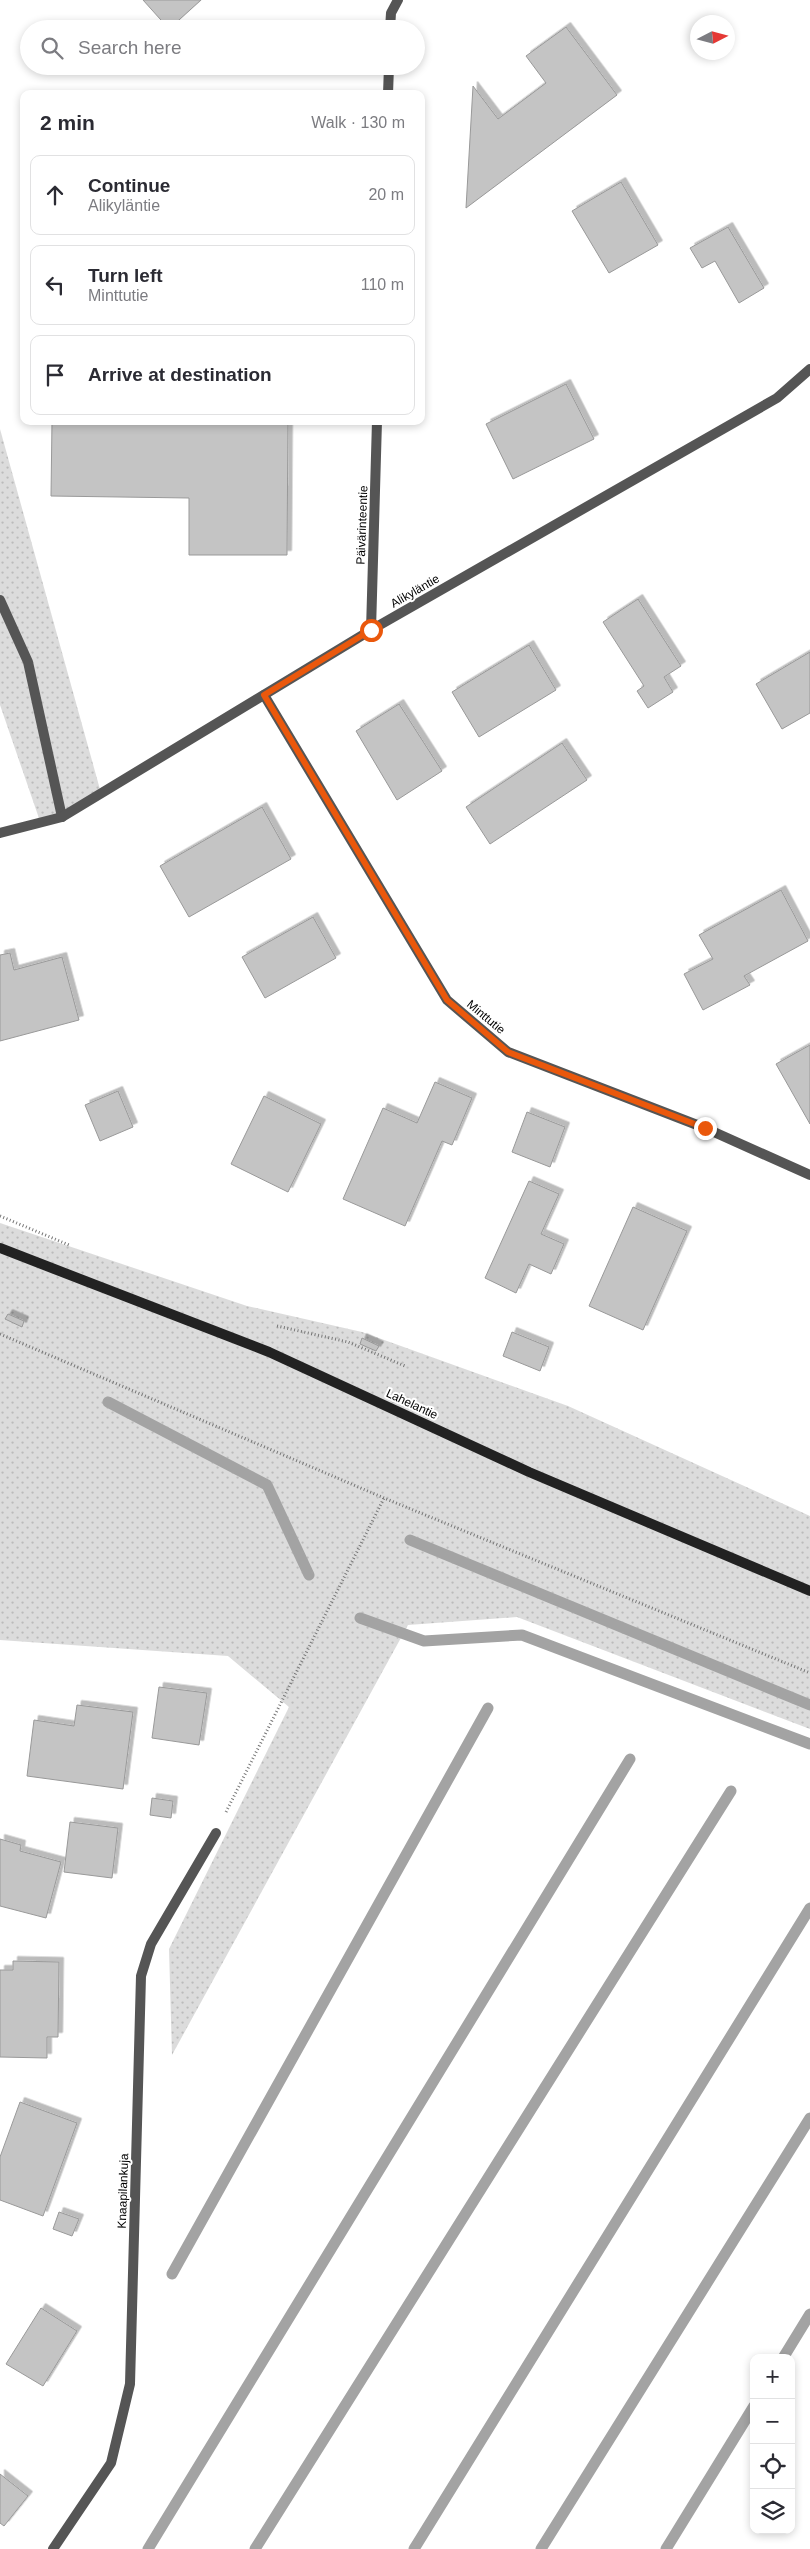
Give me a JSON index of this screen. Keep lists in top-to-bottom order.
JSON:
{
  "streets": {
    "main road": ["Lahelantie"],
    "street": [
      "Päivärinteentie",
      "Alikyläntie",
      "Minttutie",
      "Knaapilankuja"
    ]
  },
  "crossings": [
    ["Päivärinteentie", "Alikyläntie"],
    ["Alikyläntie", "Minttutie"]
  ],
  "north": "right",
  "page": {
    "search": "Search here",
    "heading": ["2 min", "Walk · 130 m"],
    "list": [
      ["Continue", "Alikyläntie", "20 m"],
      ["Turn left", "Minttutie", "110 m"],
      "Arrive at destination"
    ],
    "map_buttons": ["+", "−"]
  }
}
